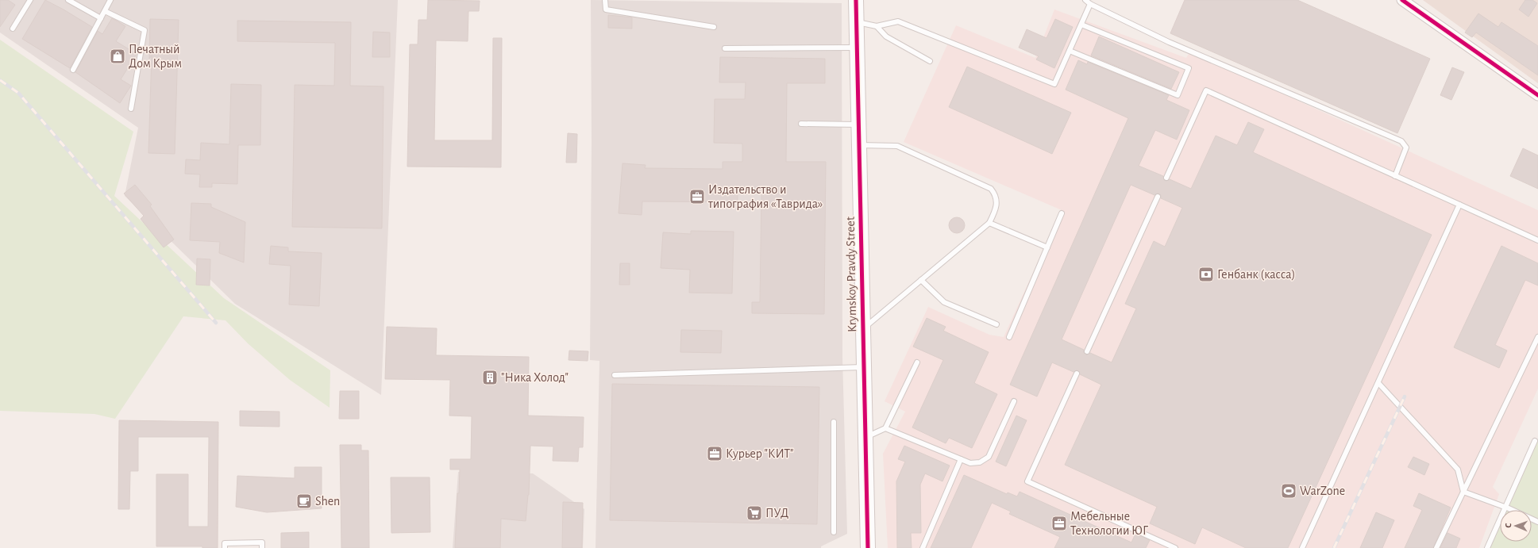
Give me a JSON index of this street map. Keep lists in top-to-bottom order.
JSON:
{
  "streets": {
    "street": ["Krymskoy Pravdy Street"]
  },
  "places": {
    "shop": ["Печатный Дом Крым"],
    "office": ["Издательство и типография «Таврида»", "Курьер \"КИТ\"", "Мебельные Технологии ЮГ"],
    "bank": ["Генбанк (касса)"],
    "building": ["\"Ника Холод\""],
    "sports": ["WarZone"],
    "cafe": ["Shen"],
    "supermarket": ["ПУД"]
  },
  "north": "left"
}
